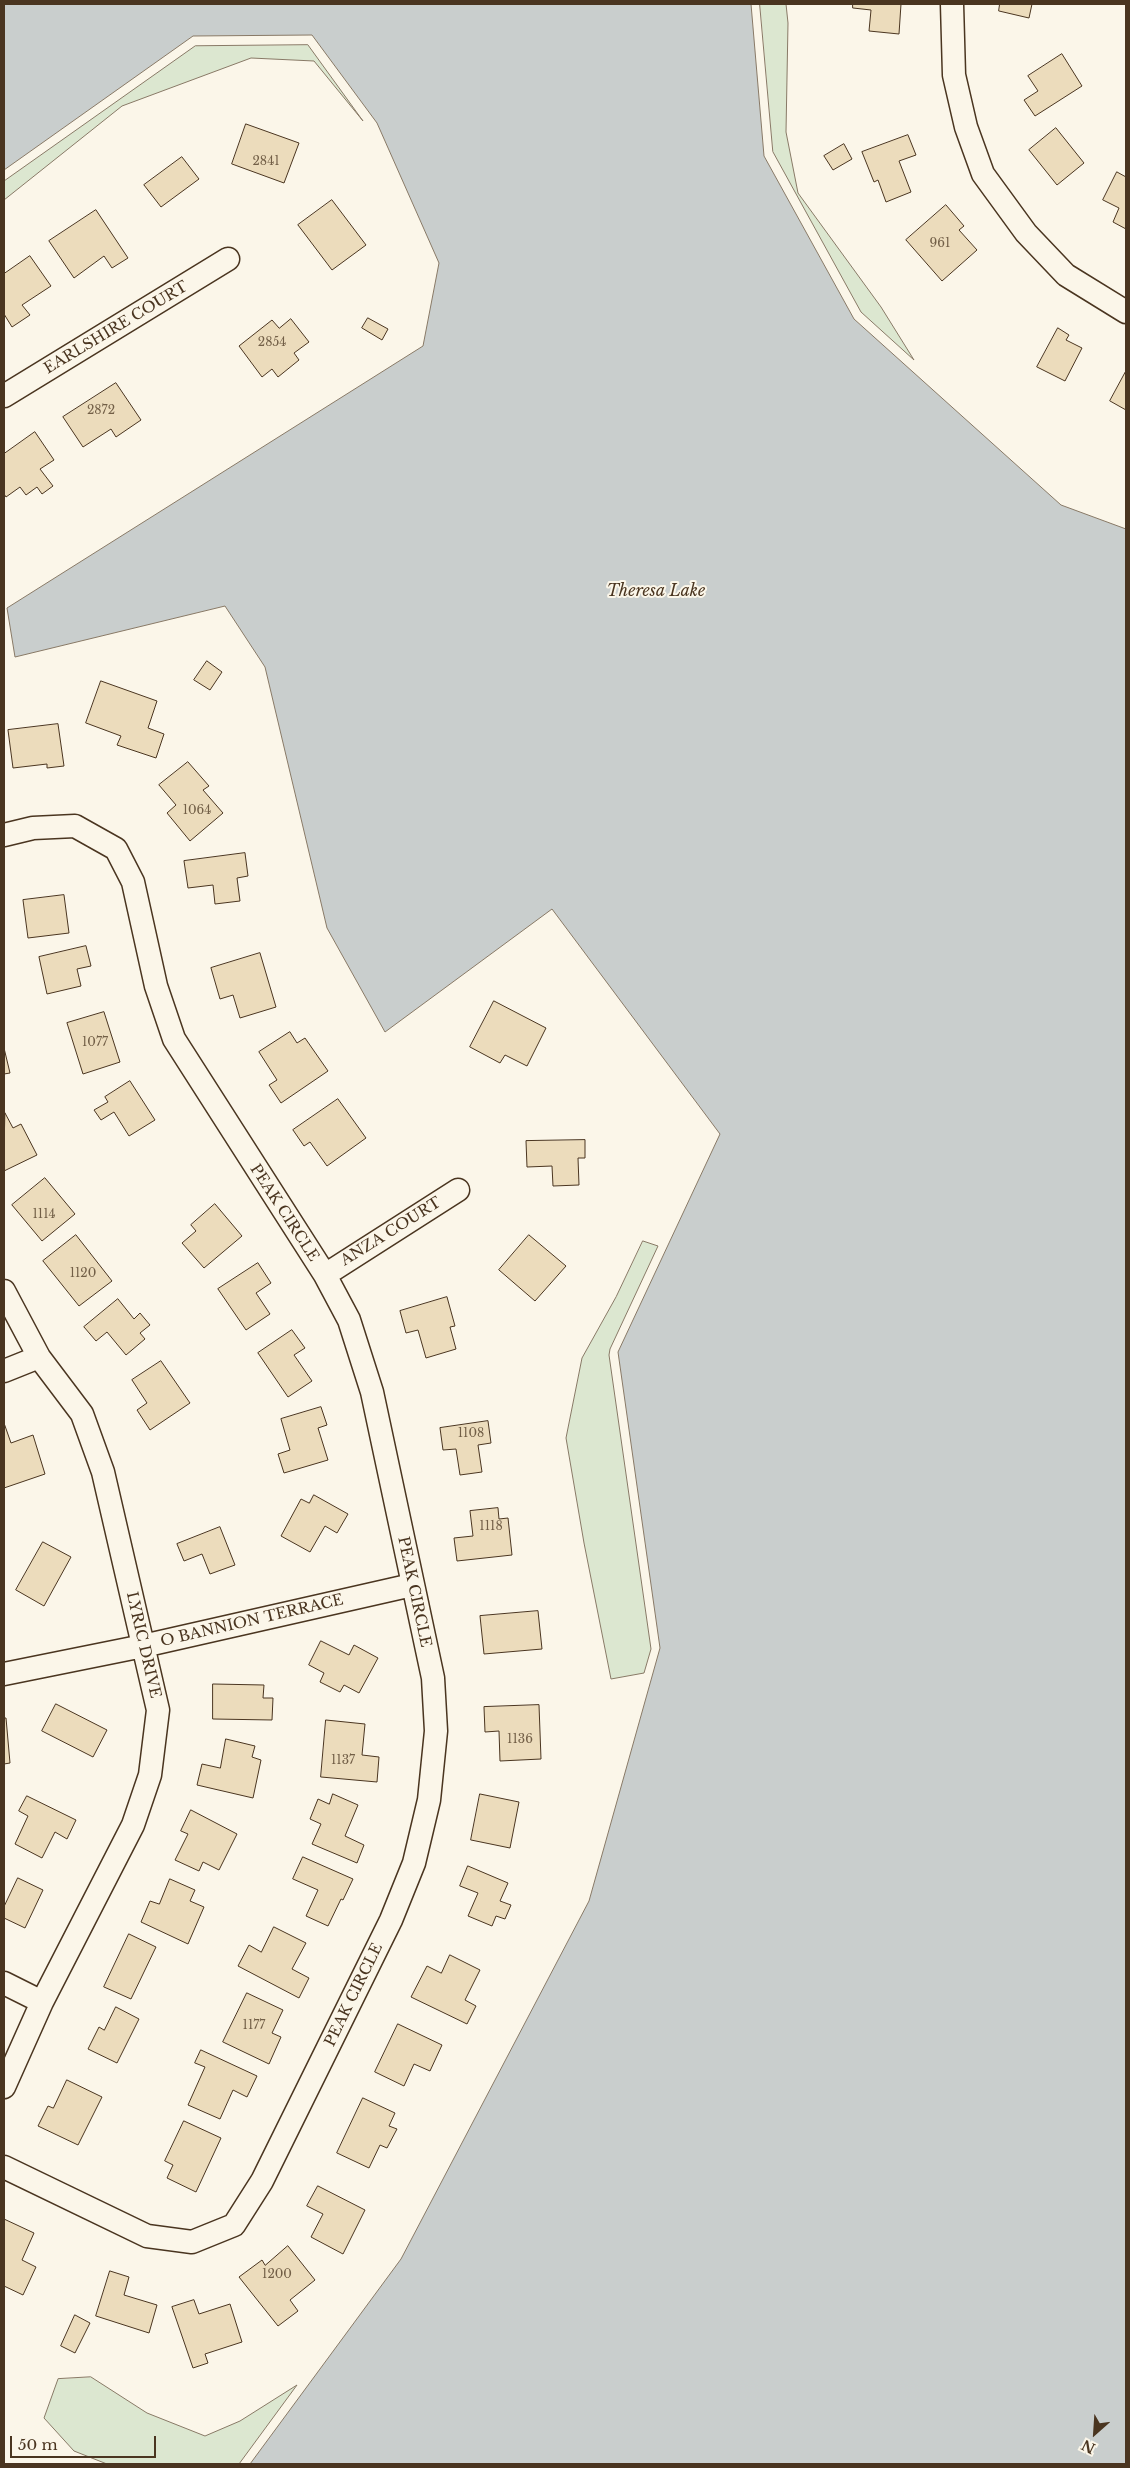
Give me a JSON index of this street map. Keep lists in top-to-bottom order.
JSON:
{
  "streets": {
    "street": [
      "EARLSHIRE COURT",
      "PEAK CIRCLE",
      "ANZA COURT",
      "O BANNION TERRACE",
      "LYRIC DRIVE"
    ]
  },
  "crossings": [
    ["PEAK CIRCLE", "ANZA COURT"],
    ["PEAK CIRCLE", "O BANNION TERRACE"],
    ["O BANNION TERRACE", "LYRIC DRIVE"]
  ],
  "water": ["Theresa Lake"],
  "house_numbers": [
    "2841",
    "961",
    "2854",
    "2872",
    "1064",
    "1077",
    "1114",
    "1120",
    "1108",
    "1118",
    "1136",
    "1137",
    "1177",
    "1200"
  ],
  "scale_bar": "50 m",
  "north": "bottom left"
}
